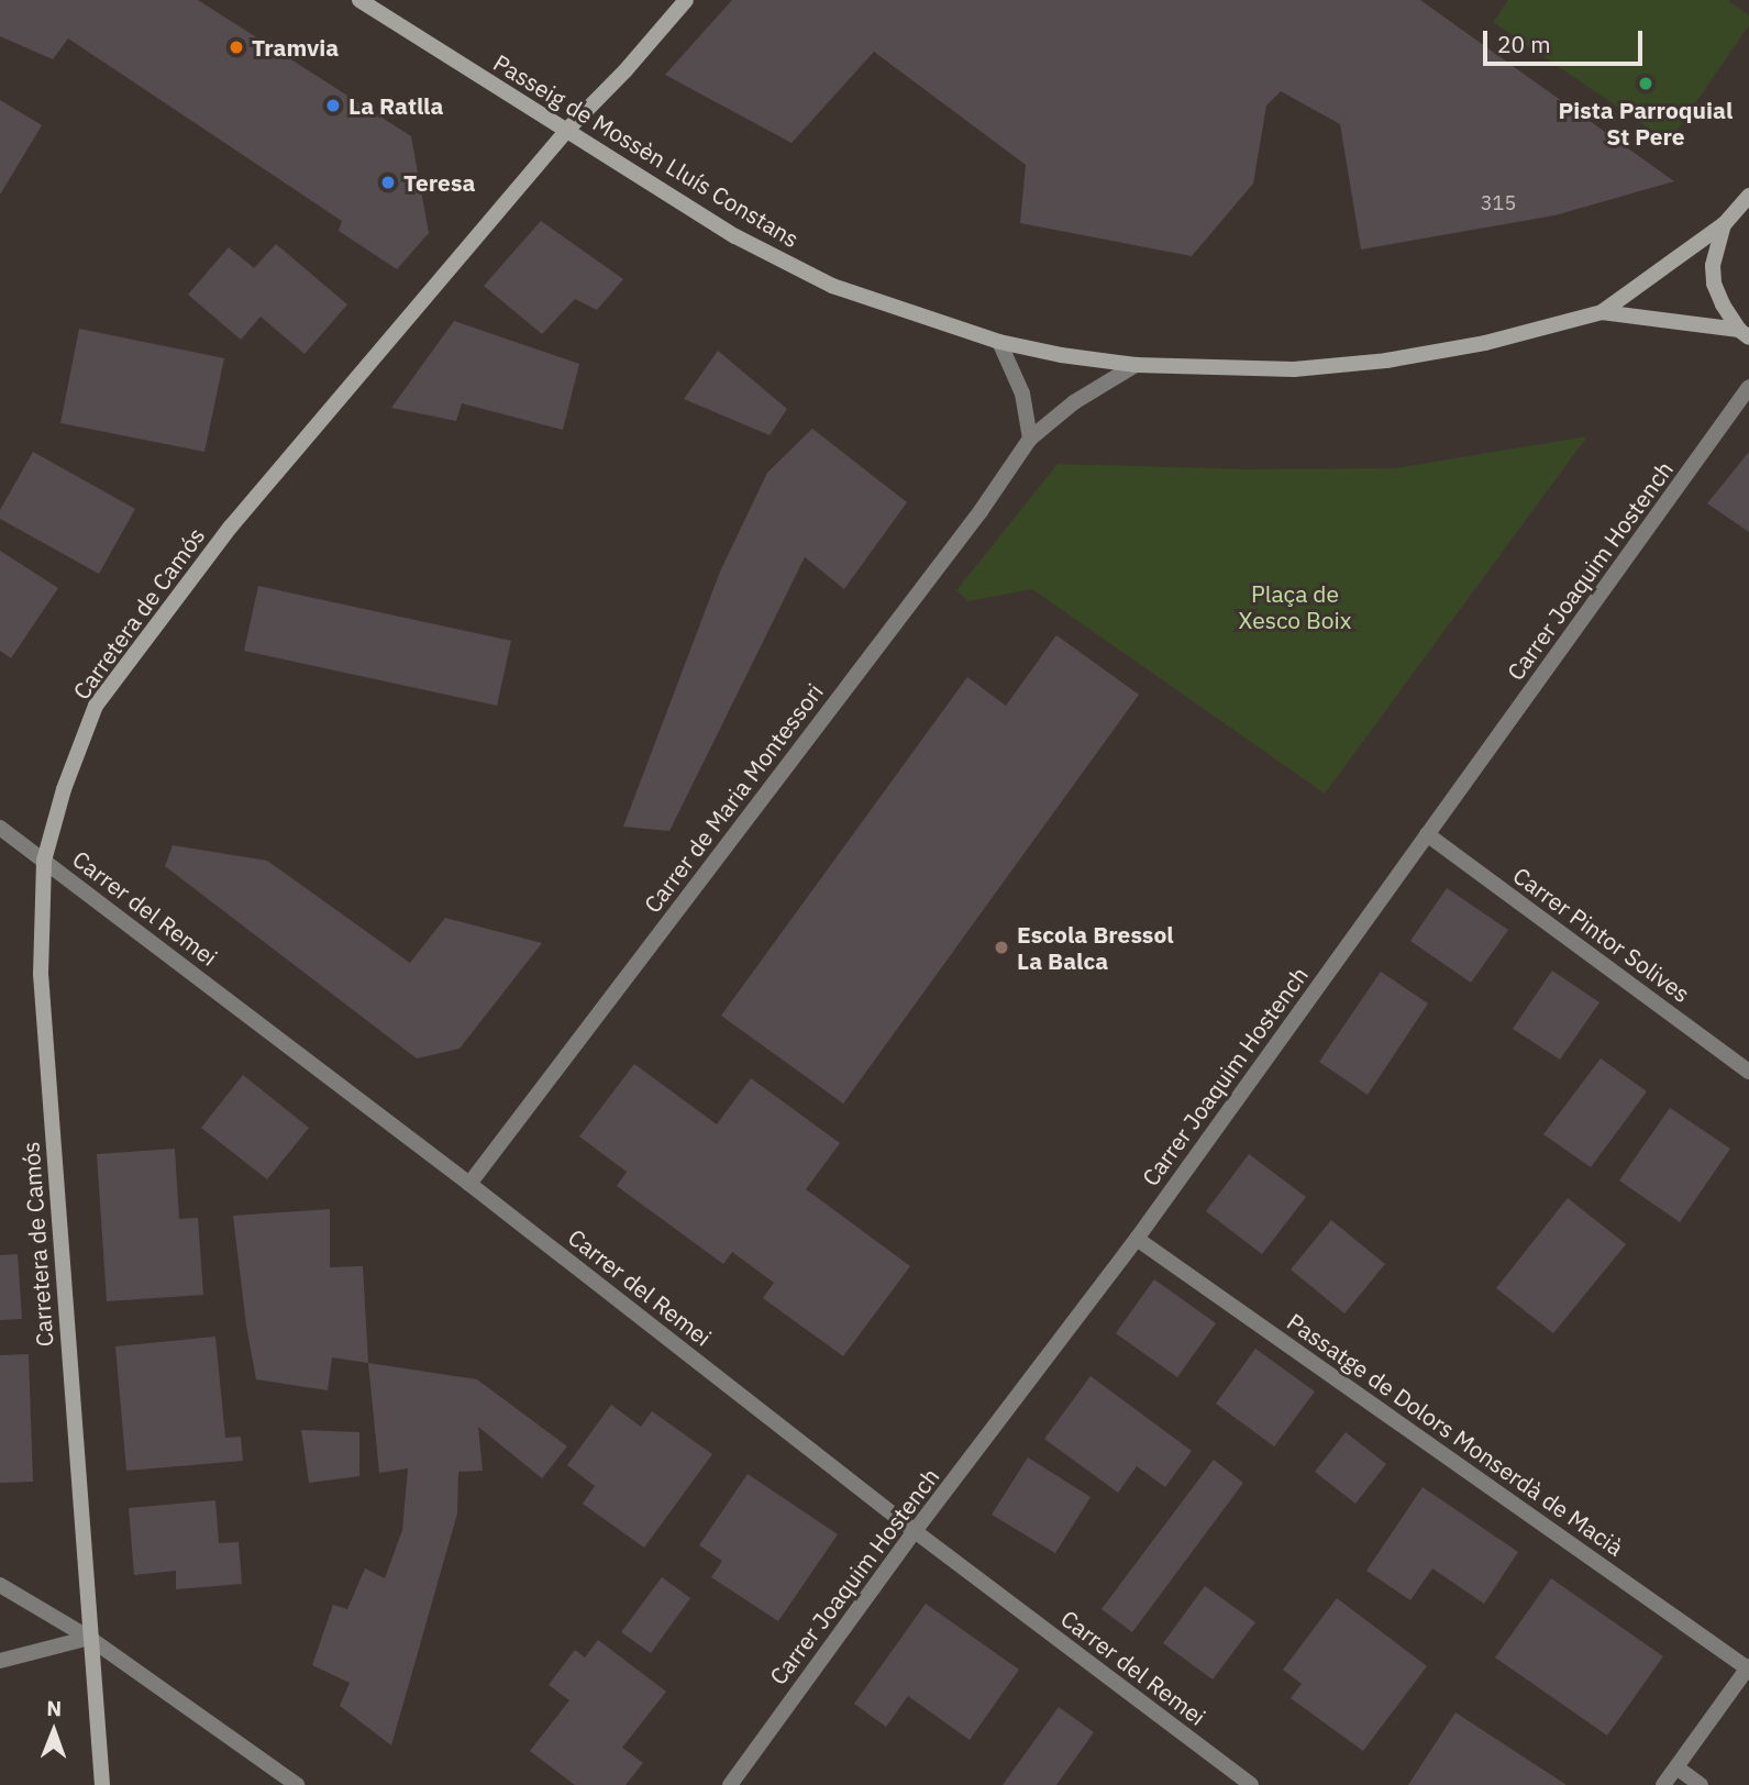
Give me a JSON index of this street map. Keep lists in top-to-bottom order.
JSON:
{
  "streets": {
    "street": [
      "Passeig de Mossèn Lluís Constans",
      "Carrer Joaquim Hostench",
      "Carretera de Camós",
      "Carrer de Maria Montessori",
      "Carrer del Remei",
      "Carrer Pintor Solives",
      "Passatge de Dolors Monserdà de Macià"
    ]
  },
  "crossings": [
    ["Passeig de Mossèn Lluís Constans", "Carretera de Camós"],
    ["Passeig de Mossèn Lluís Constans", "Carrer de Maria Montessori"],
    ["Carrer Joaquim Hostench", "Carrer del Remei"],
    ["Carrer Joaquim Hostench", "Carrer Pintor Solives"],
    ["Carrer Joaquim Hostench", "Passatge de Dolors Monserdà de Macià"],
    ["Carretera de Camós", "Carrer del Remei"],
    ["Carrer de Maria Montessori", "Carrer del Remei"]
  ],
  "parks": ["Plaça de Xesco Boix"],
  "places": [
    "Tramvia",
    "Pista Parroquial St Pere",
    "La Ratlla",
    "Teresa",
    "Escola Bressol La Balca"
  ],
  "house_numbers": ["315"],
  "scale_bar": "20 m",
  "north": "top"
}
